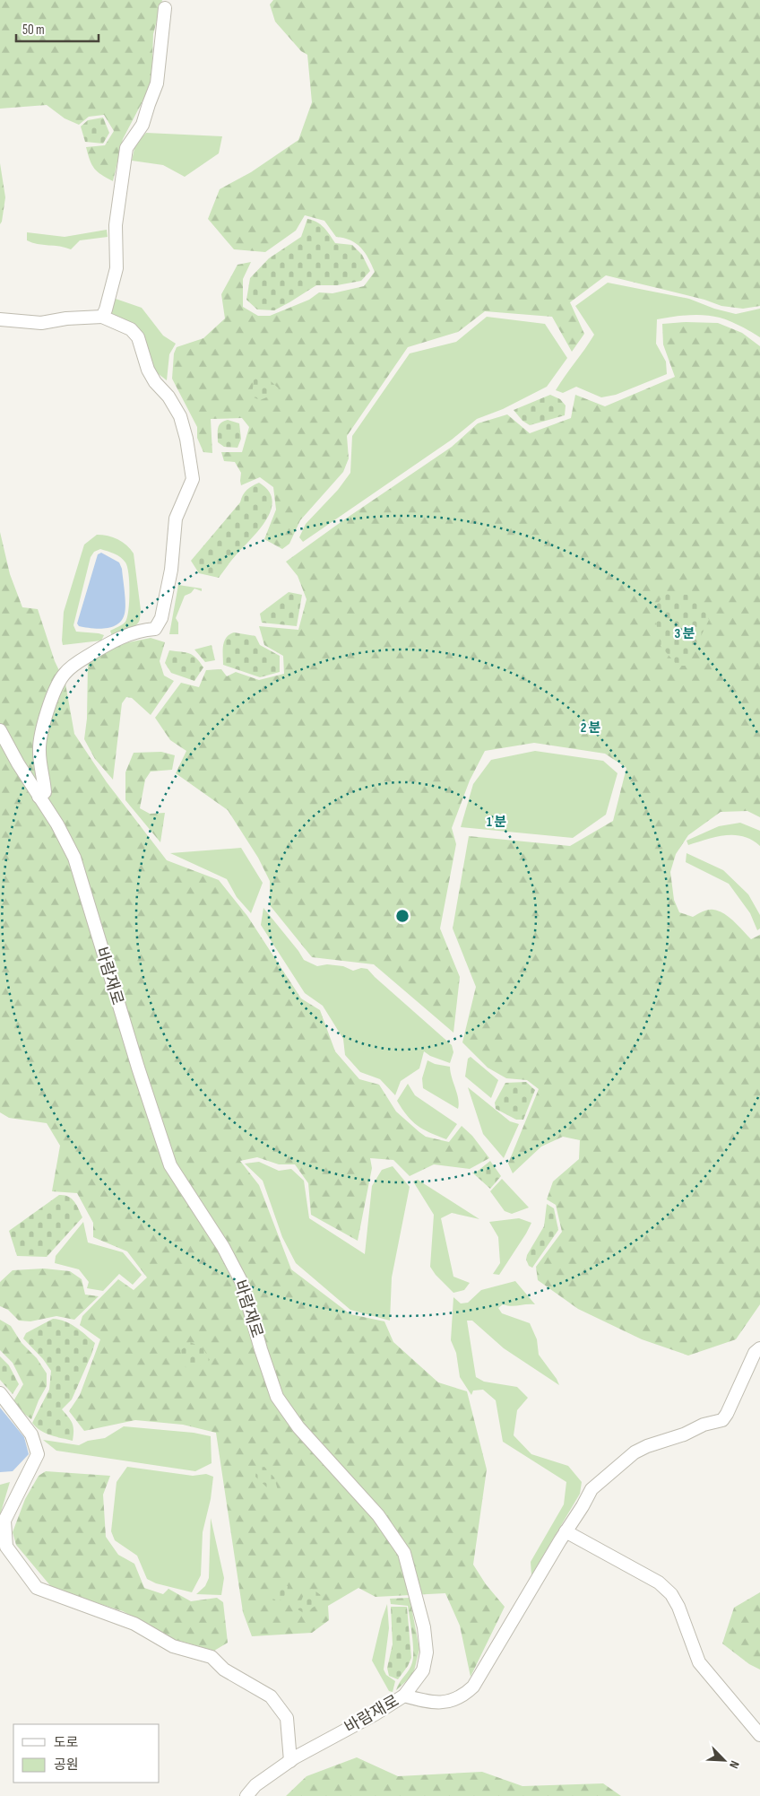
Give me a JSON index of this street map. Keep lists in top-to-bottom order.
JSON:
{
  "streets": {
    "street": ["바람재로"]
  },
  "legend": ["도로", "공원"],
  "scale_bar": "50 m",
  "north": "bottom right",
  "rings": ["3 분", "2 분", "1 분"]
}
